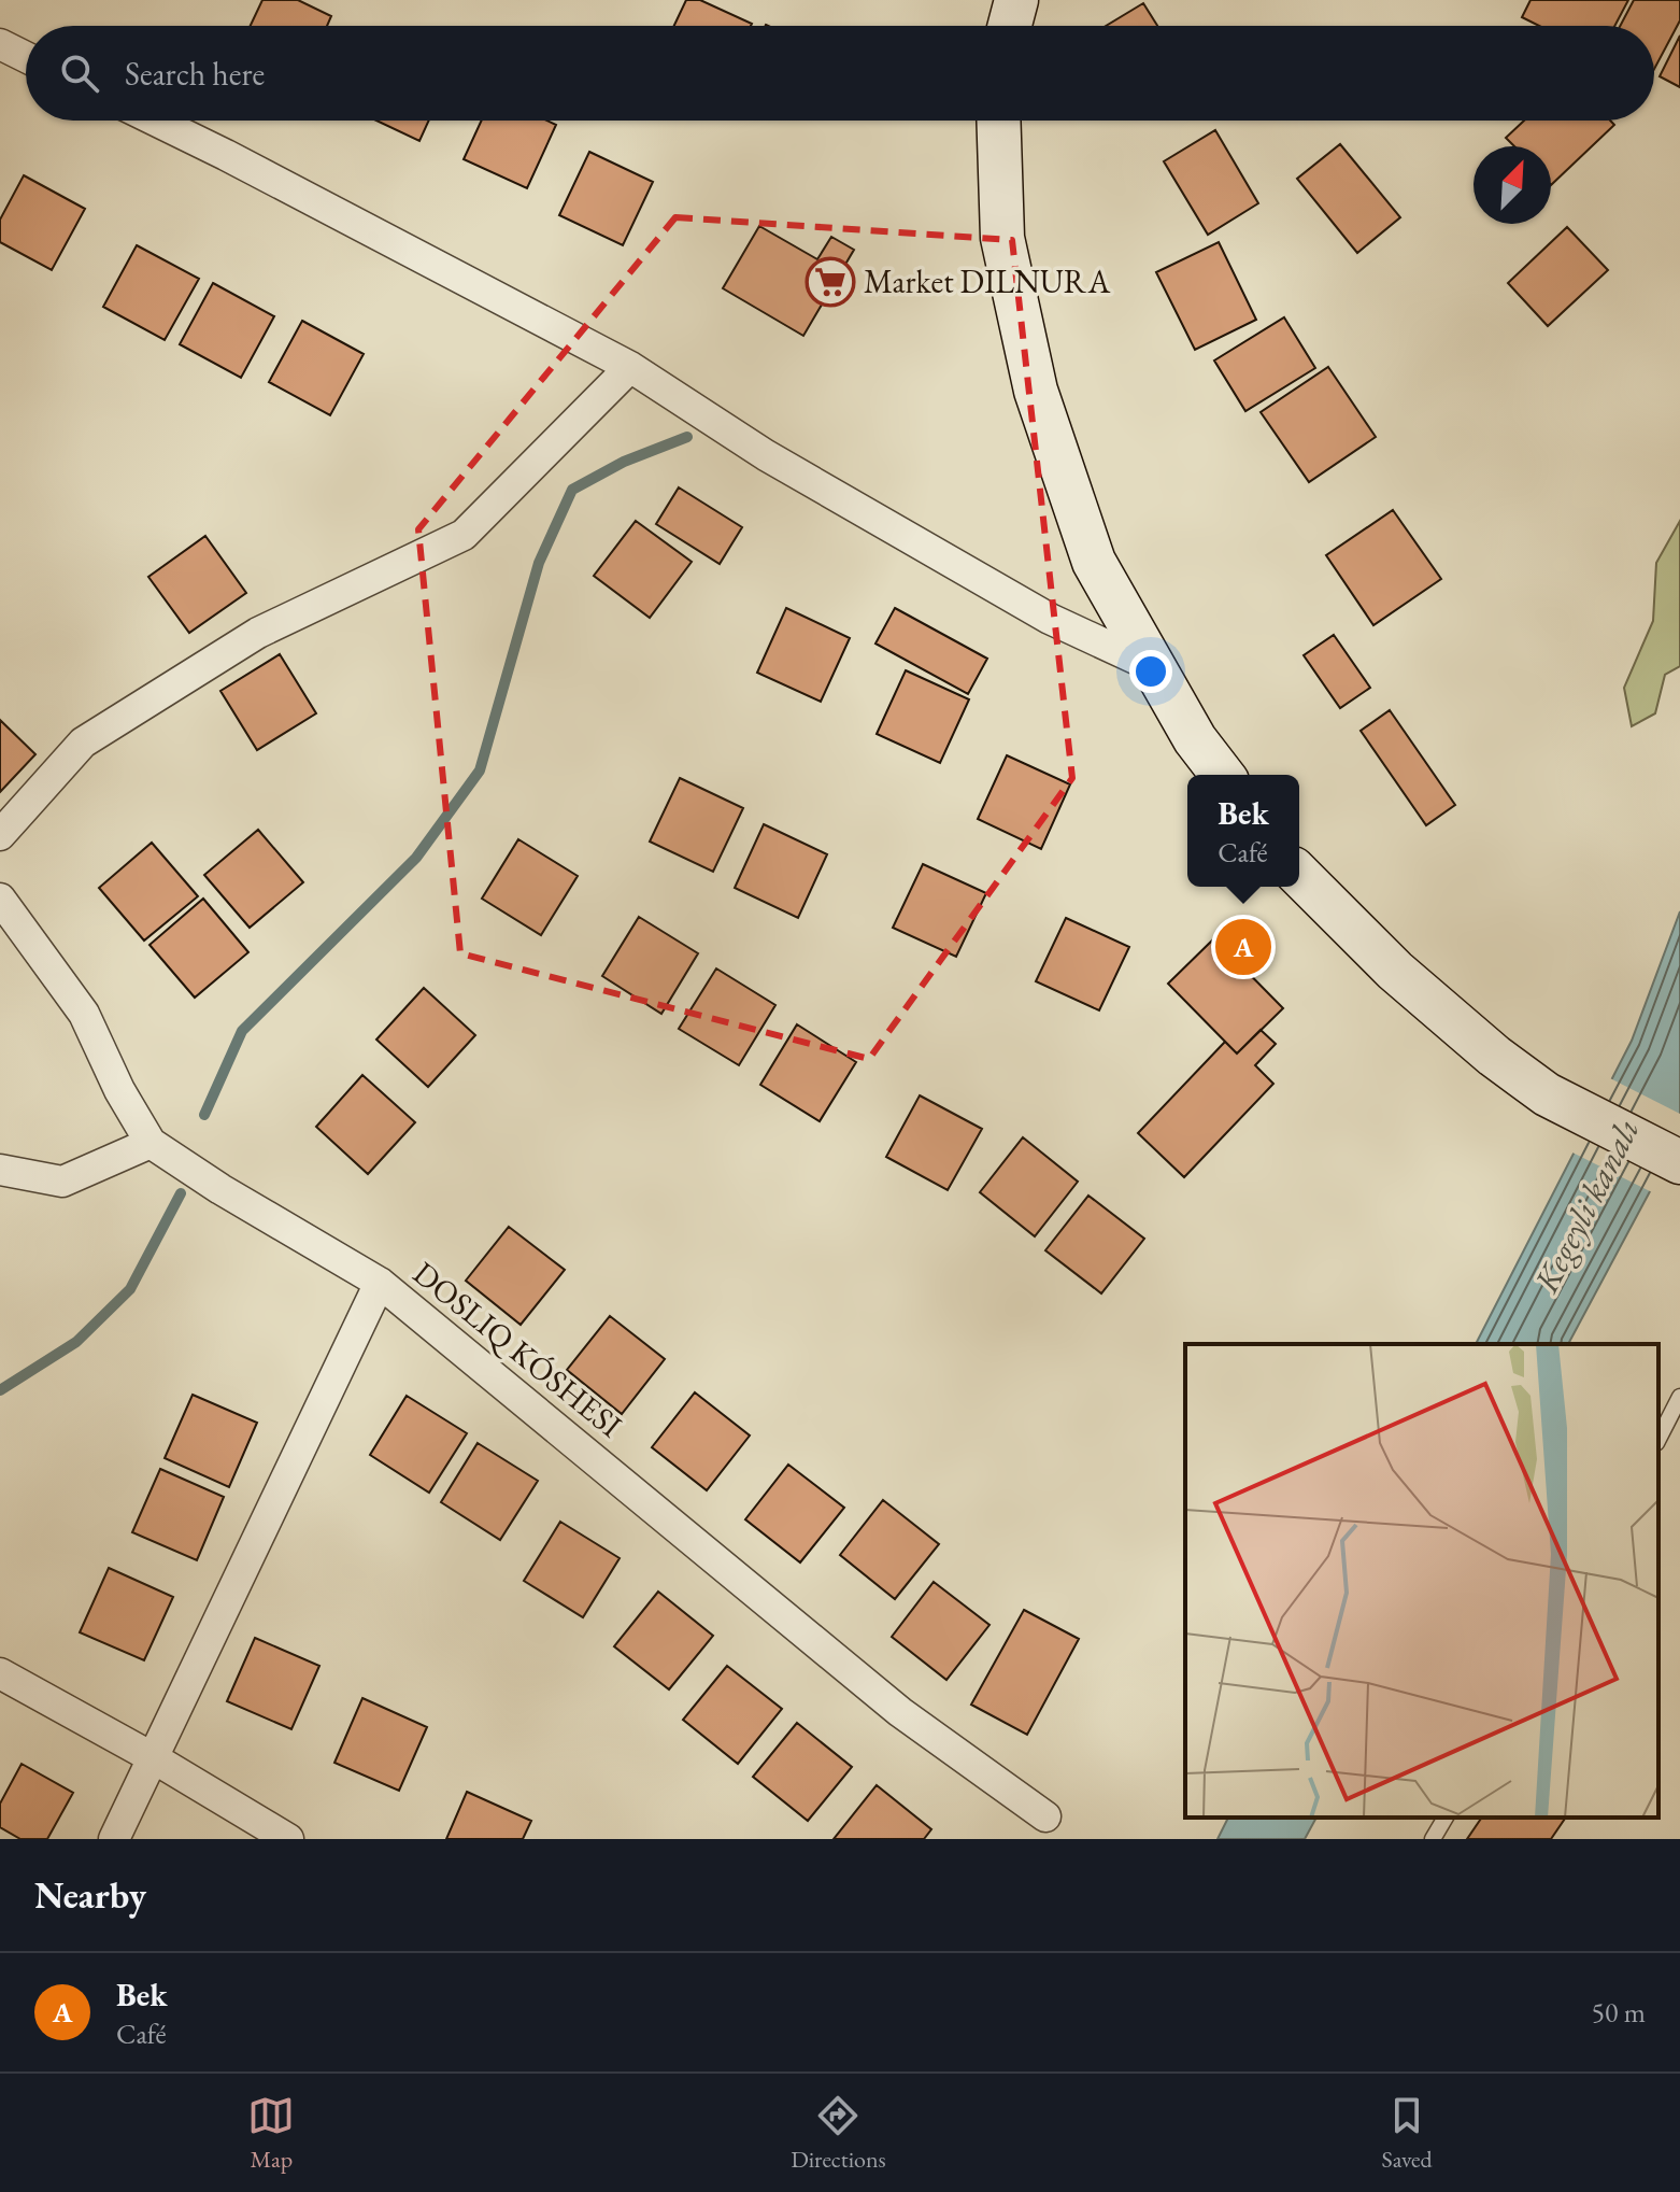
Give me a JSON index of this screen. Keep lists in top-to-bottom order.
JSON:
{
  "water": ["Kegeyli kanalı"],
  "places": {
    "supermarket": ["Market DILNURA"]
  },
  "north": "top right",
  "page": {
    "search": "Search here",
    "popup": ["Bek", "Café"],
    "pins": "A",
    "heading": "Nearby",
    "list": [
      {
        "mark": "A",
        "name": "Bek",
        "note": "Café",
        "value": "50 m"
      }
    ],
    "nav": ["Map", "Directions", "Saved"]
  }
}
